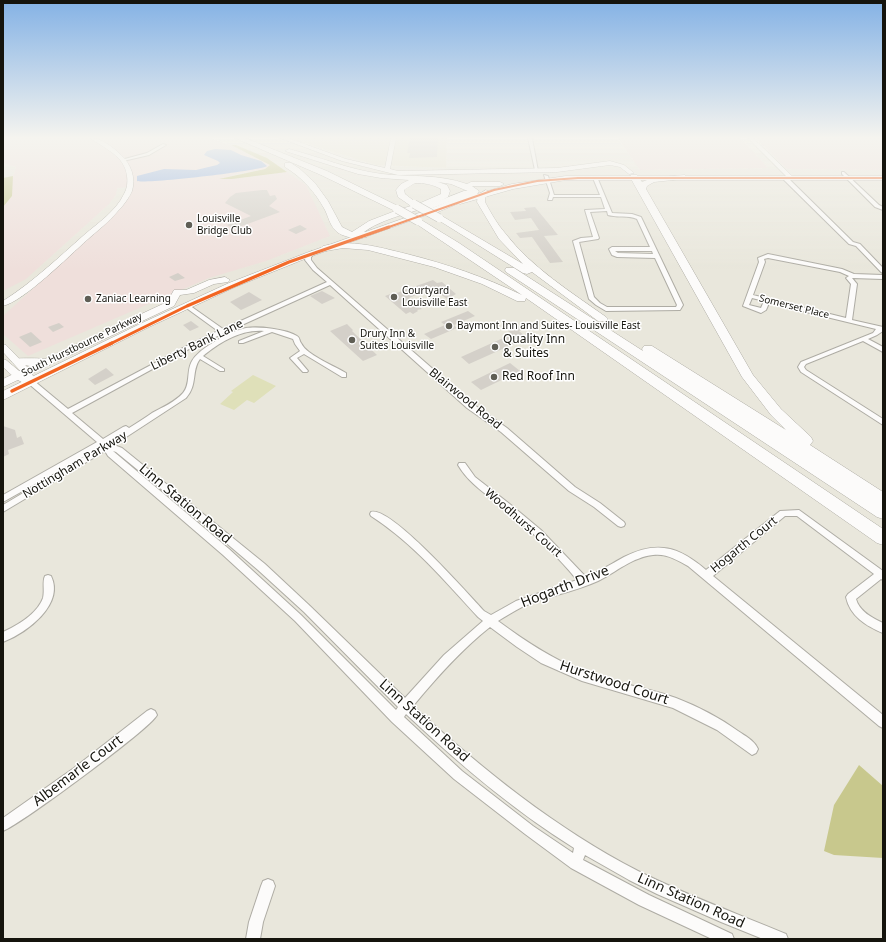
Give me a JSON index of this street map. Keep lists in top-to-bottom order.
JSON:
{
  "streets": {
    "main road": ["South Hurstbourne Parkway"],
    "street": [
      "Somerset Place",
      "Liberty Bank Lane",
      "Blairwood Road",
      "Nottingham Parkway",
      "Linn Station Road",
      "Woodhurst Court",
      "Hogarth Court",
      "Hogarth Drive",
      "Hurstwood Court",
      "Albemarle Court"
    ]
  },
  "crossings": [
    ["South Hurstbourne Parkway", "Blairwood Road"],
    ["South Hurstbourne Parkway", "Linn Station Road"],
    ["Liberty Bank Lane", "Blairwood Road"],
    ["Liberty Bank Lane", "Linn Station Road"],
    ["Nottingham Parkway", "Linn Station Road"],
    ["Linn Station Road", "Hogarth Drive"],
    ["Woodhurst Court", "Hogarth Drive"],
    ["Hogarth Court", "Hogarth Drive"],
    ["Hogarth Drive", "Hurstwood Court"]
  ],
  "places": [
    "Louisville Bridge Club",
    "Courtyard Louisville East",
    "Zaniac Learning",
    "Baymont Inn and Suites- Louisville East",
    "Drury Inn & Suites Louisville",
    "Quality Inn & Suites",
    "Red Roof Inn"
  ]
}
